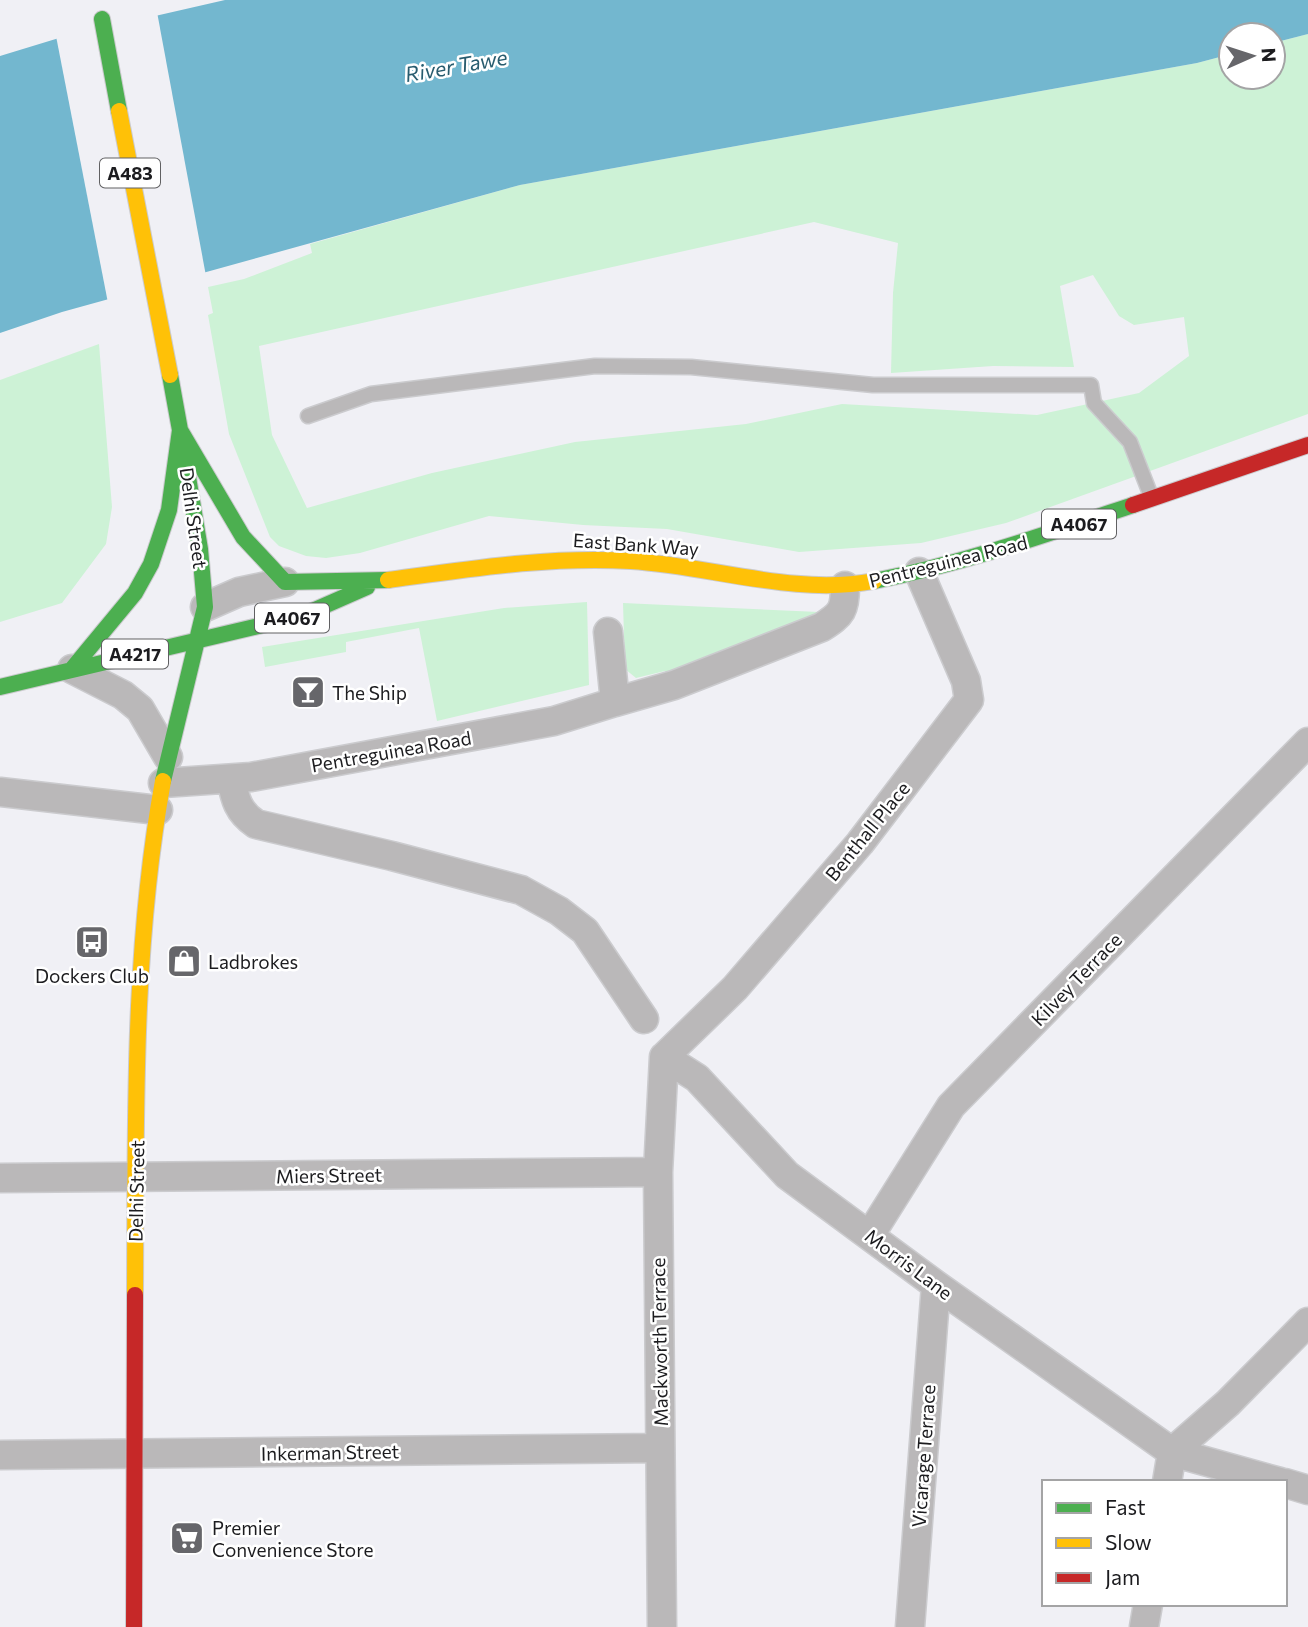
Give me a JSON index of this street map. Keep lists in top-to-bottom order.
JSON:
{
  "streets": {
    "main road": [
      "A483",
      "Delhi Street",
      "A4067",
      "East Bank Way",
      "Pentreguinea Road",
      "A4217"
    ],
    "street": [
      "Benthall Place",
      "Kilvey Terrace",
      "Miers Street",
      "Morris Lane",
      "Mackworth Terrace",
      "Inkerman Street",
      "Vicarage Terrace"
    ]
  },
  "crossings": [
    ["A483", "Delhi Street"],
    ["A483", "A4067"],
    ["A483", "East Bank Way"],
    ["Delhi Street", "A4067"],
    ["Delhi Street", "East Bank Way"],
    ["Delhi Street", "Pentreguinea Road"],
    ["Delhi Street", "Miers Street"],
    ["Delhi Street", "Inkerman Street"],
    ["A4067", "East Bank Way"],
    ["East Bank Way", "Pentreguinea Road"],
    ["Pentreguinea Road", "Benthall Place"],
    ["Benthall Place", "Morris Lane"],
    ["Benthall Place", "Mackworth Terrace"],
    ["Kilvey Terrace", "Morris Lane"],
    ["Miers Street", "Mackworth Terrace"],
    ["Morris Lane", "Mackworth Terrace"],
    ["Morris Lane", "Vicarage Terrace"],
    ["Mackworth Terrace", "Inkerman Street"]
  ],
  "water": ["River Tawe"],
  "places": {
    "bar": ["The Ship"],
    "bus stop": ["Dockers Club"],
    "shop": ["Ladbrokes"],
    "supermarket": ["Premier Convenience Store"]
  },
  "legend": ["Fast", "Slow", "Jam"],
  "north": "right"
}
